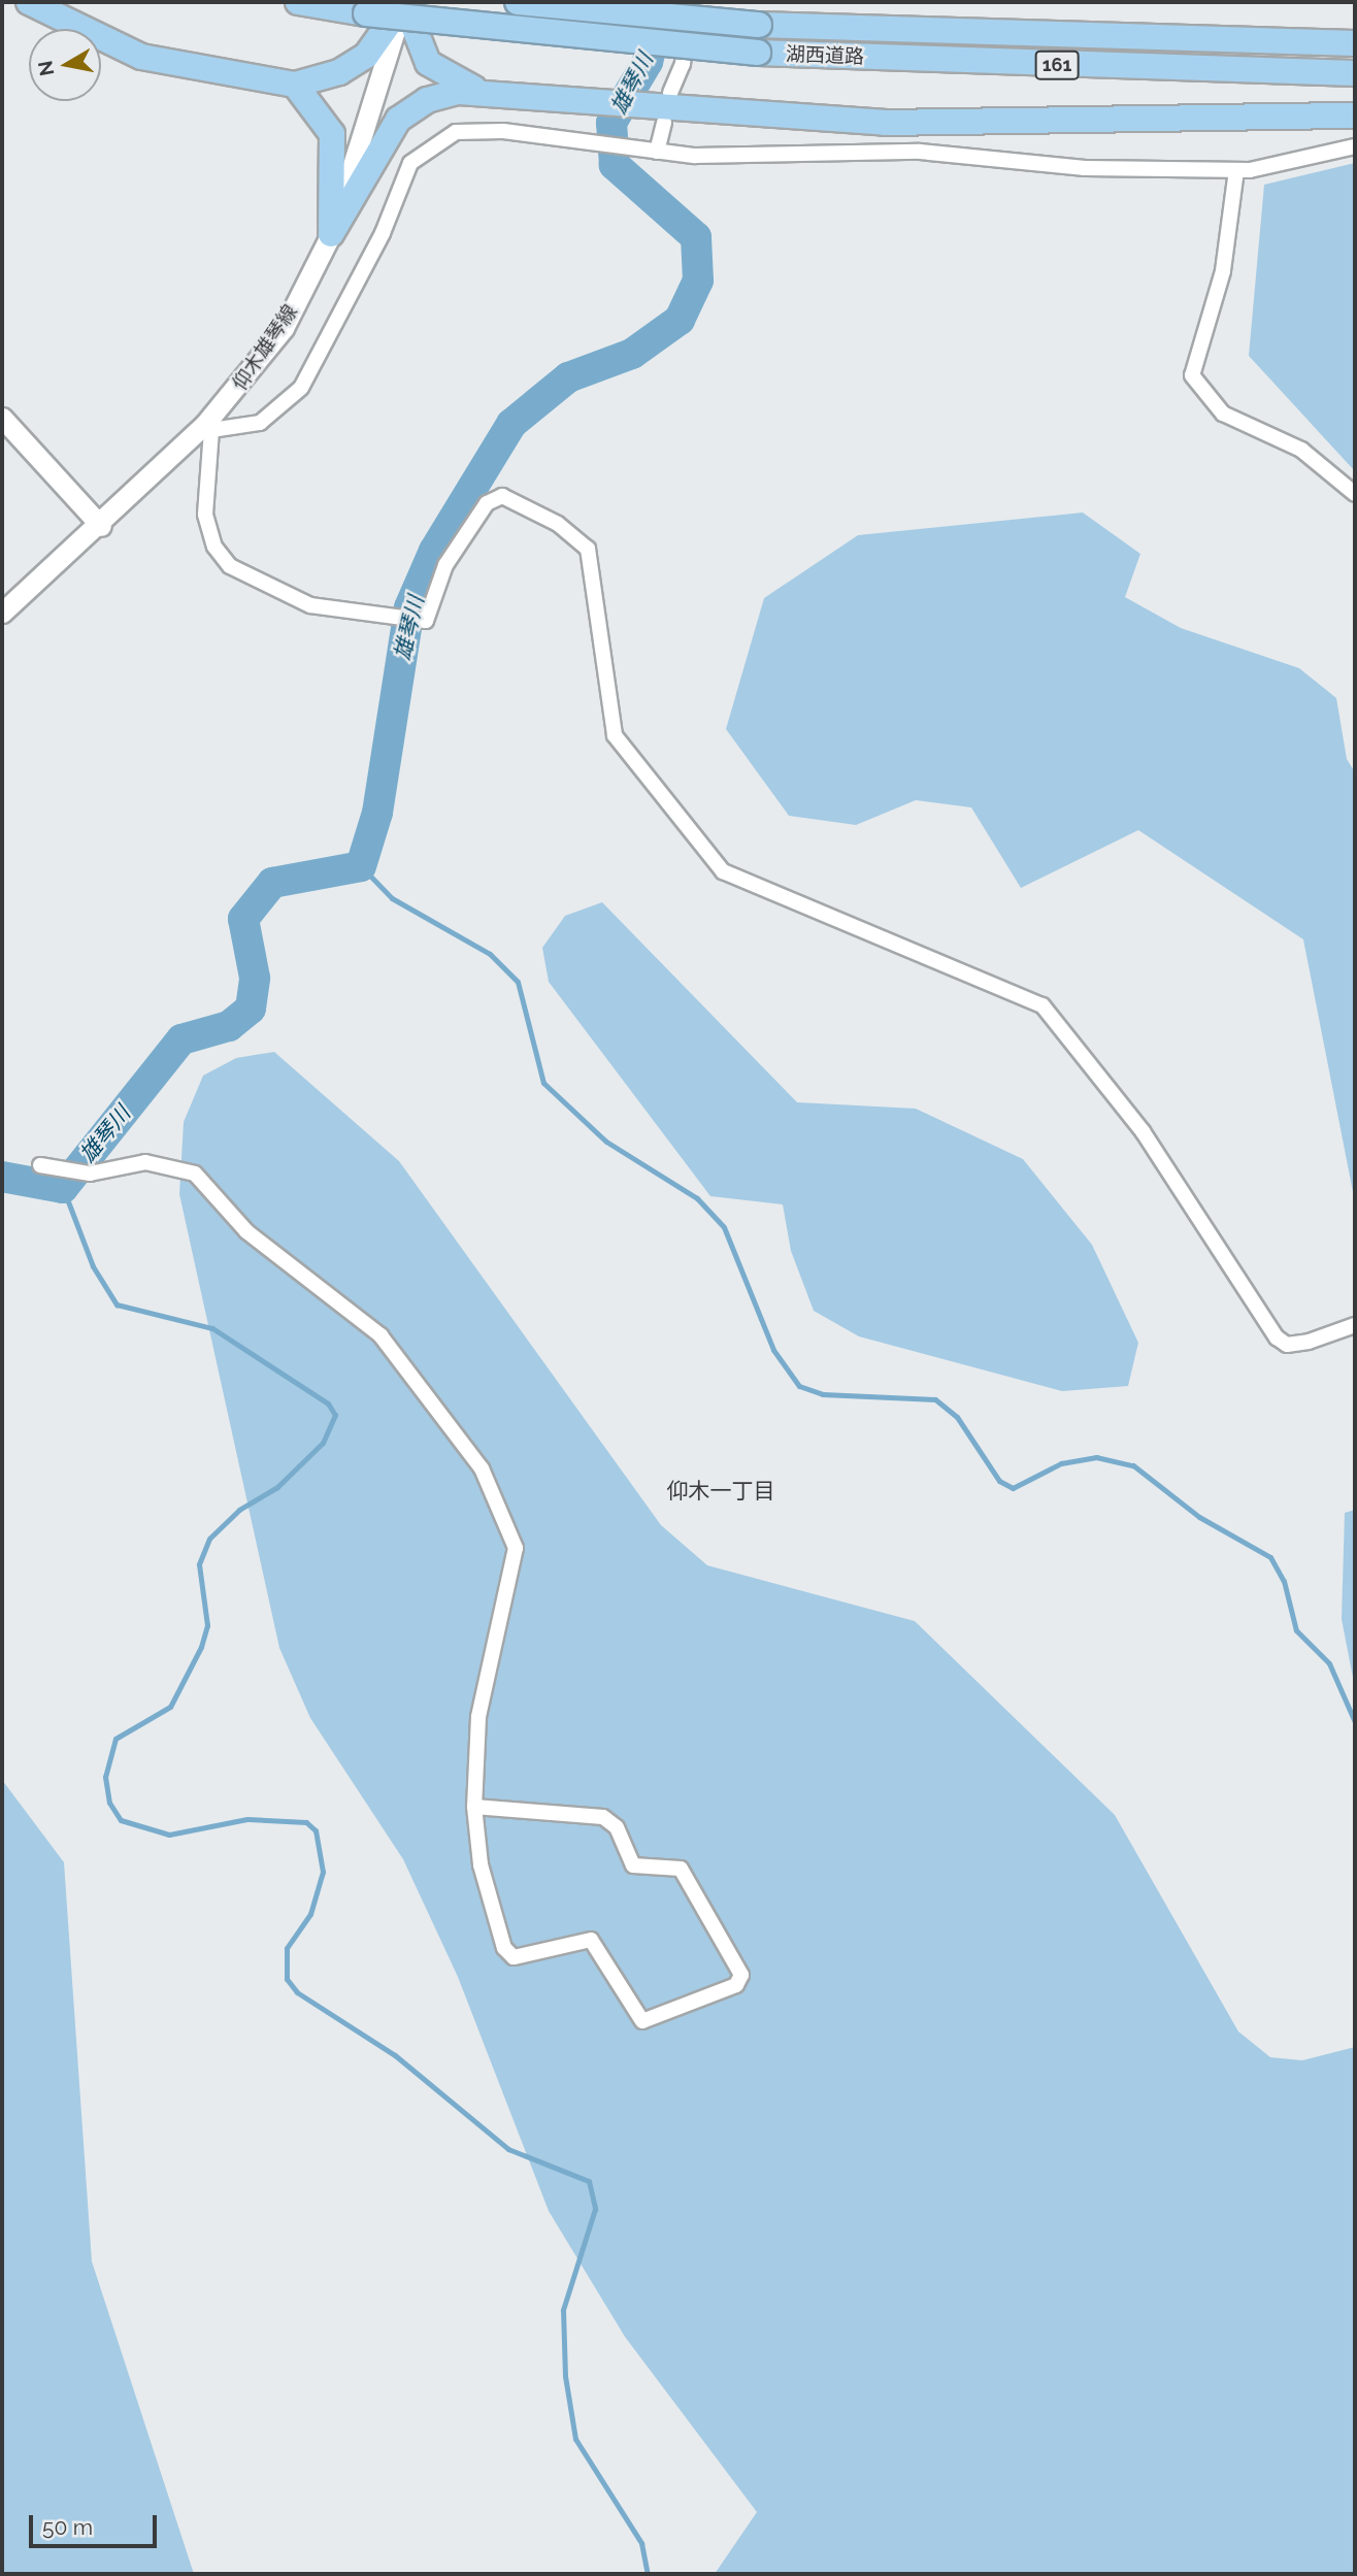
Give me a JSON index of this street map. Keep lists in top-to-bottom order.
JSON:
{
  "streets": {
    "highway": ["湖西道路", "161"],
    "main road": ["仰木雄琴線"]
  },
  "districts": ["仰木一丁目"],
  "water": ["雄琴川"],
  "scale_bar": "50 m",
  "north": "left"
}
